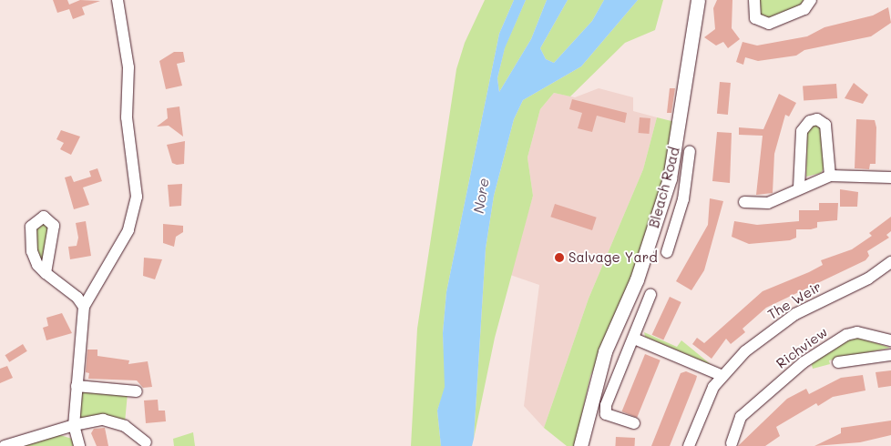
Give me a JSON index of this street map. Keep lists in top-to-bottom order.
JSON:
{
  "streets": {
    "street": ["Bleach Road", "The Weir", "Richview"]
  },
  "water": ["Nore"],
  "places": ["Salvage Yard"]
}
